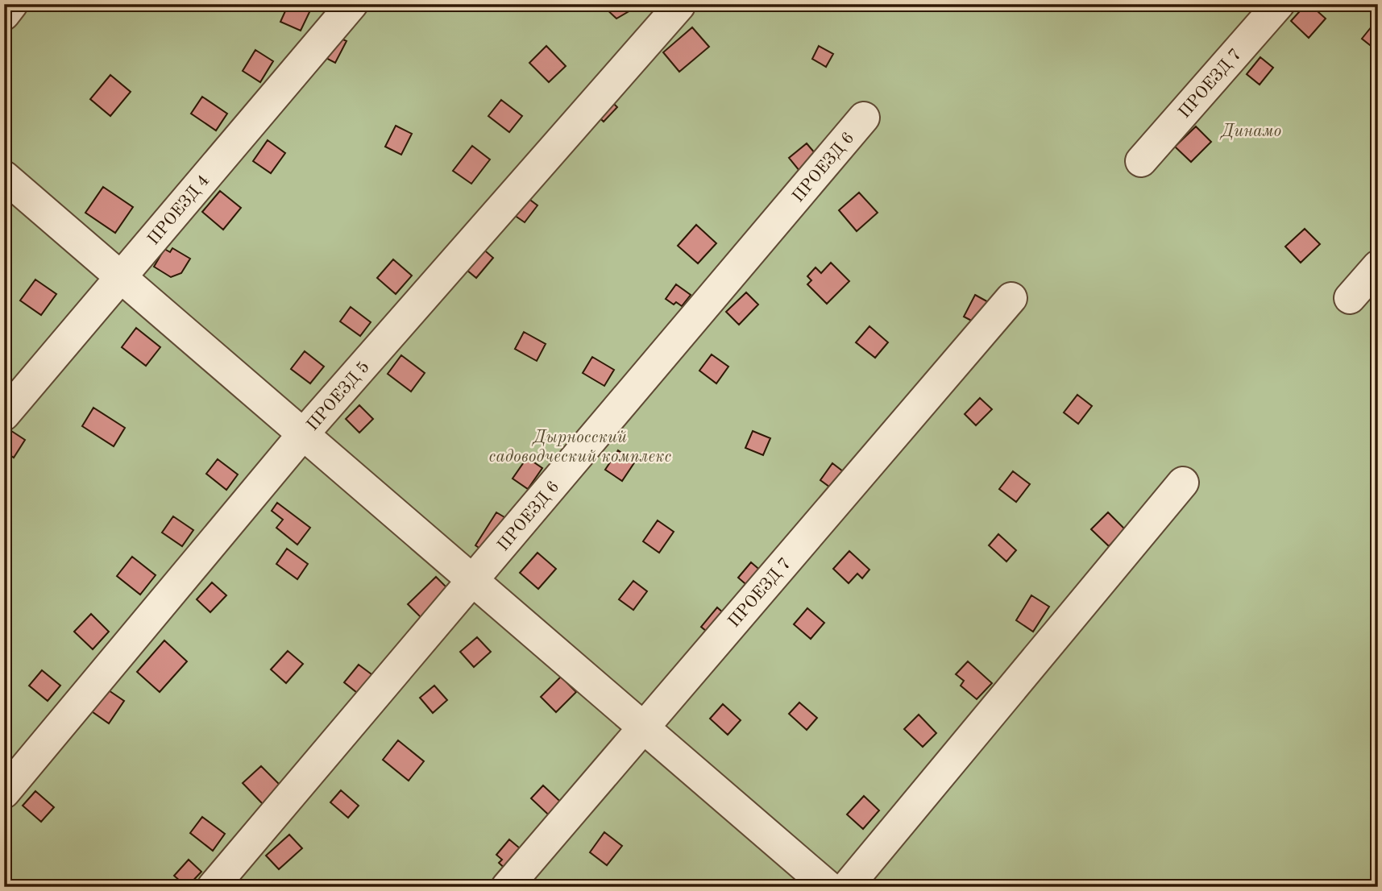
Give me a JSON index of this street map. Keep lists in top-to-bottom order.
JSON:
{
  "streets": {
    "street": [
      "ПРОЕЗД 7",
      "ПРОЕЗД 6",
      "ПРОЕЗД 4",
      "ПРОЕЗД 5"
    ]
  },
  "parks": ["Динамо", "Дырносский садоводческий комплекс"]
}
